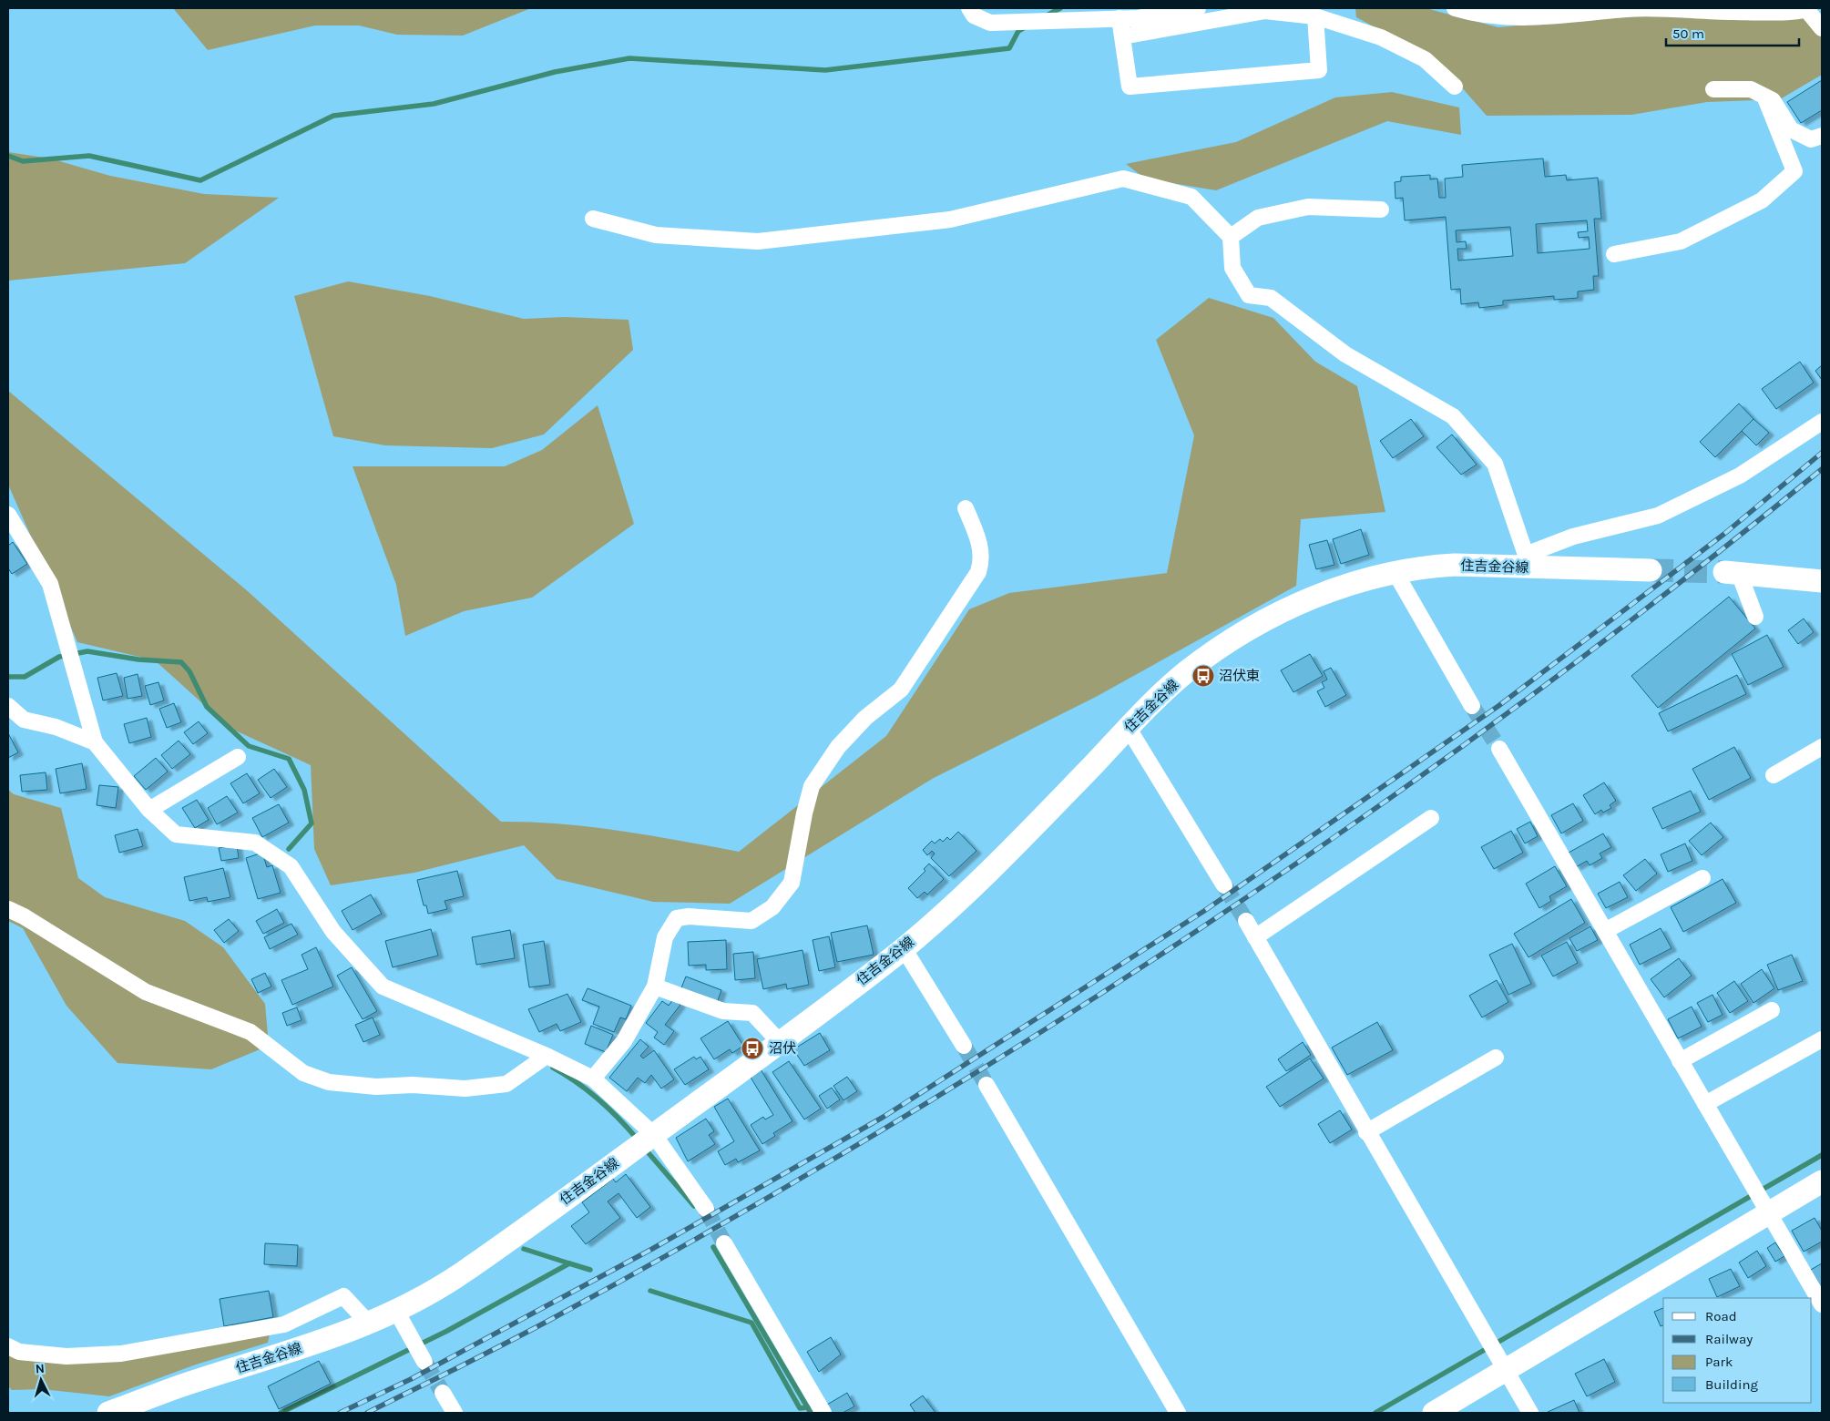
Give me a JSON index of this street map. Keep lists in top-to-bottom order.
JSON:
{
  "streets": {
    "main road": ["住吉金谷線"]
  },
  "places": {
    "bus stop": ["沼伏東", "沼伏"]
  },
  "legend": [
    "Road",
    "Railway",
    "Park",
    "Building"
  ],
  "scale_bar": "50 m",
  "north": "top"
}
